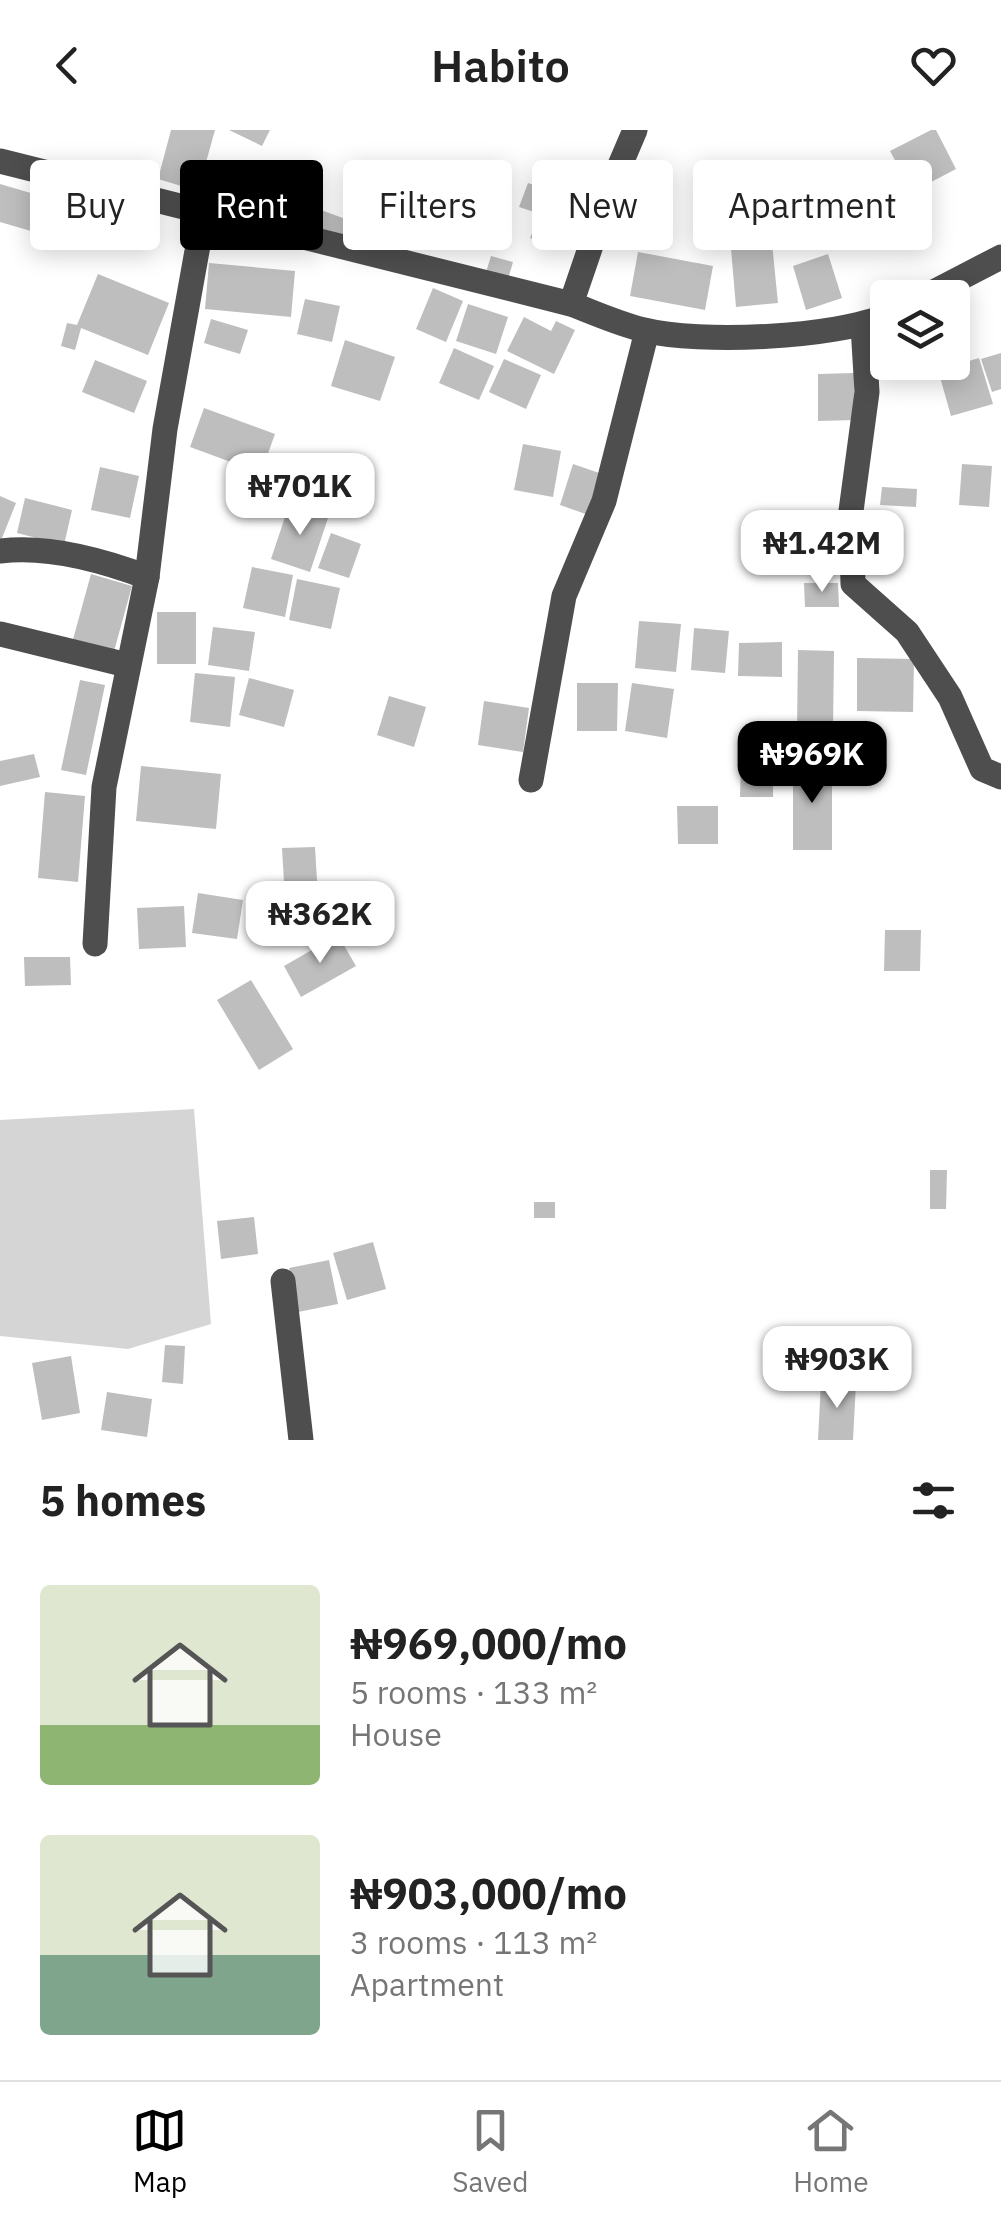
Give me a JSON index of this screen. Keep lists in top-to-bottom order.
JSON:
{
  "page": {
    "header": "Habito",
    "chip": [
      "Buy",
      "Rent",
      "Filters",
      "New",
      "Apartment"
    ],
    "price": [
      "₦701K",
      "₦1.42M",
      "₦969K",
      "₦362K",
      "₦903K"
    ],
    "heading": "5 homes",
    "list": [
      {
        "name": "₦969,000/mo",
        "note": "5 rooms · 133 m² · House"
      },
      {
        "name": "₦903,000/mo",
        "note": "3 rooms · 113 m² · Apartment"
      }
    ],
    "tabs": ["Map", "Saved", "Home"]
  }
}
